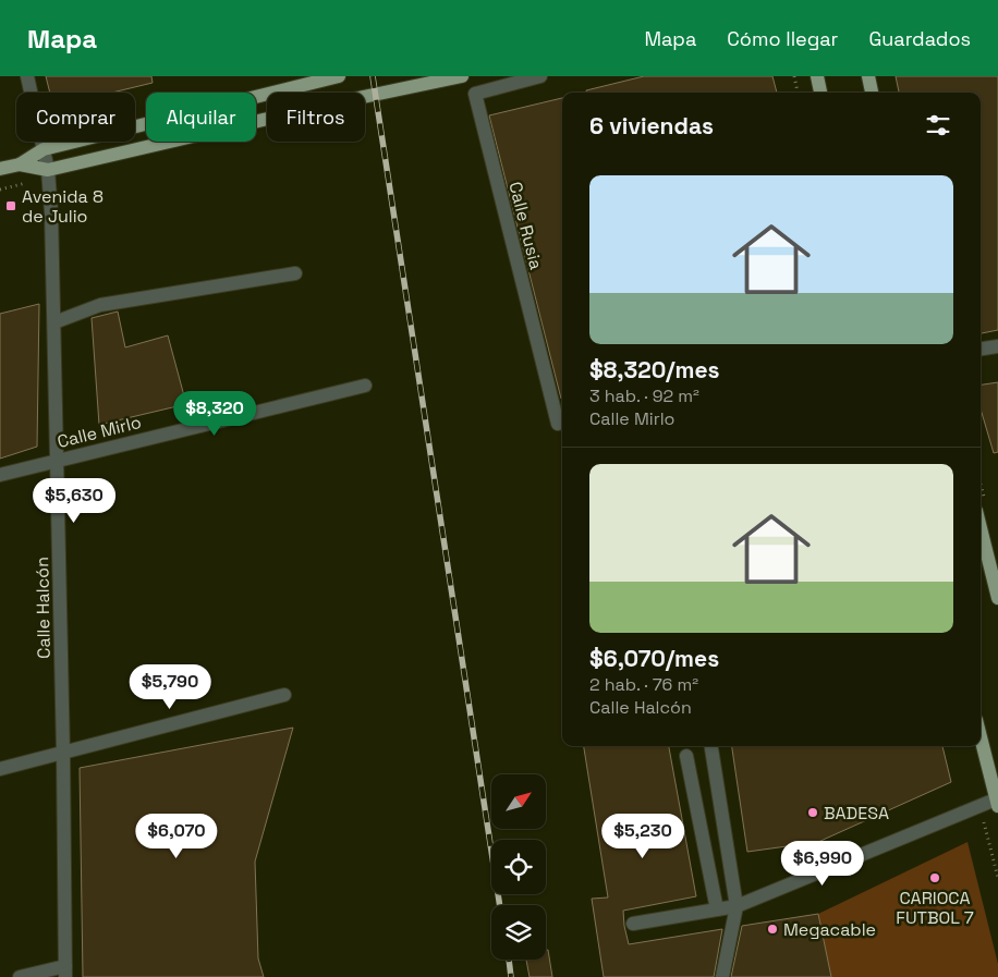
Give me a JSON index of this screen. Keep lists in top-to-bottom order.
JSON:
{
  "streets": {
    "street": ["Calle Rusia", "Calle Mirlo", "Calle Halcón"]
  },
  "crossings": [
    ["Calle Mirlo", "Calle Halcón"]
  ],
  "places": {
    "transit": ["Avenida 8 de Julio"],
    "other": ["BADESA", "CARIOCA FUTBOL 7", "Megacable"]
  },
  "north": "top right",
  "page": {
    "header": "Mapa",
    "nav": ["Mapa", "Cómo llegar", "Guardados"],
    "chip": ["Comprar", "Alquilar", "Filtros"],
    "heading": "6 viviendas",
    "list": [
      {
        "name": "$8,320/mes",
        "note": "3 hab. · 92 m² · Calle Mirlo"
      },
      {
        "name": "$6,070/mes",
        "note": "2 hab. · 76 m² · Calle Halcón"
      }
    ],
    "price": [
      "$8,320",
      "$5,630",
      "$5,790",
      "$6,070",
      "$5,230",
      "$6,990"
    ]
  }
}
